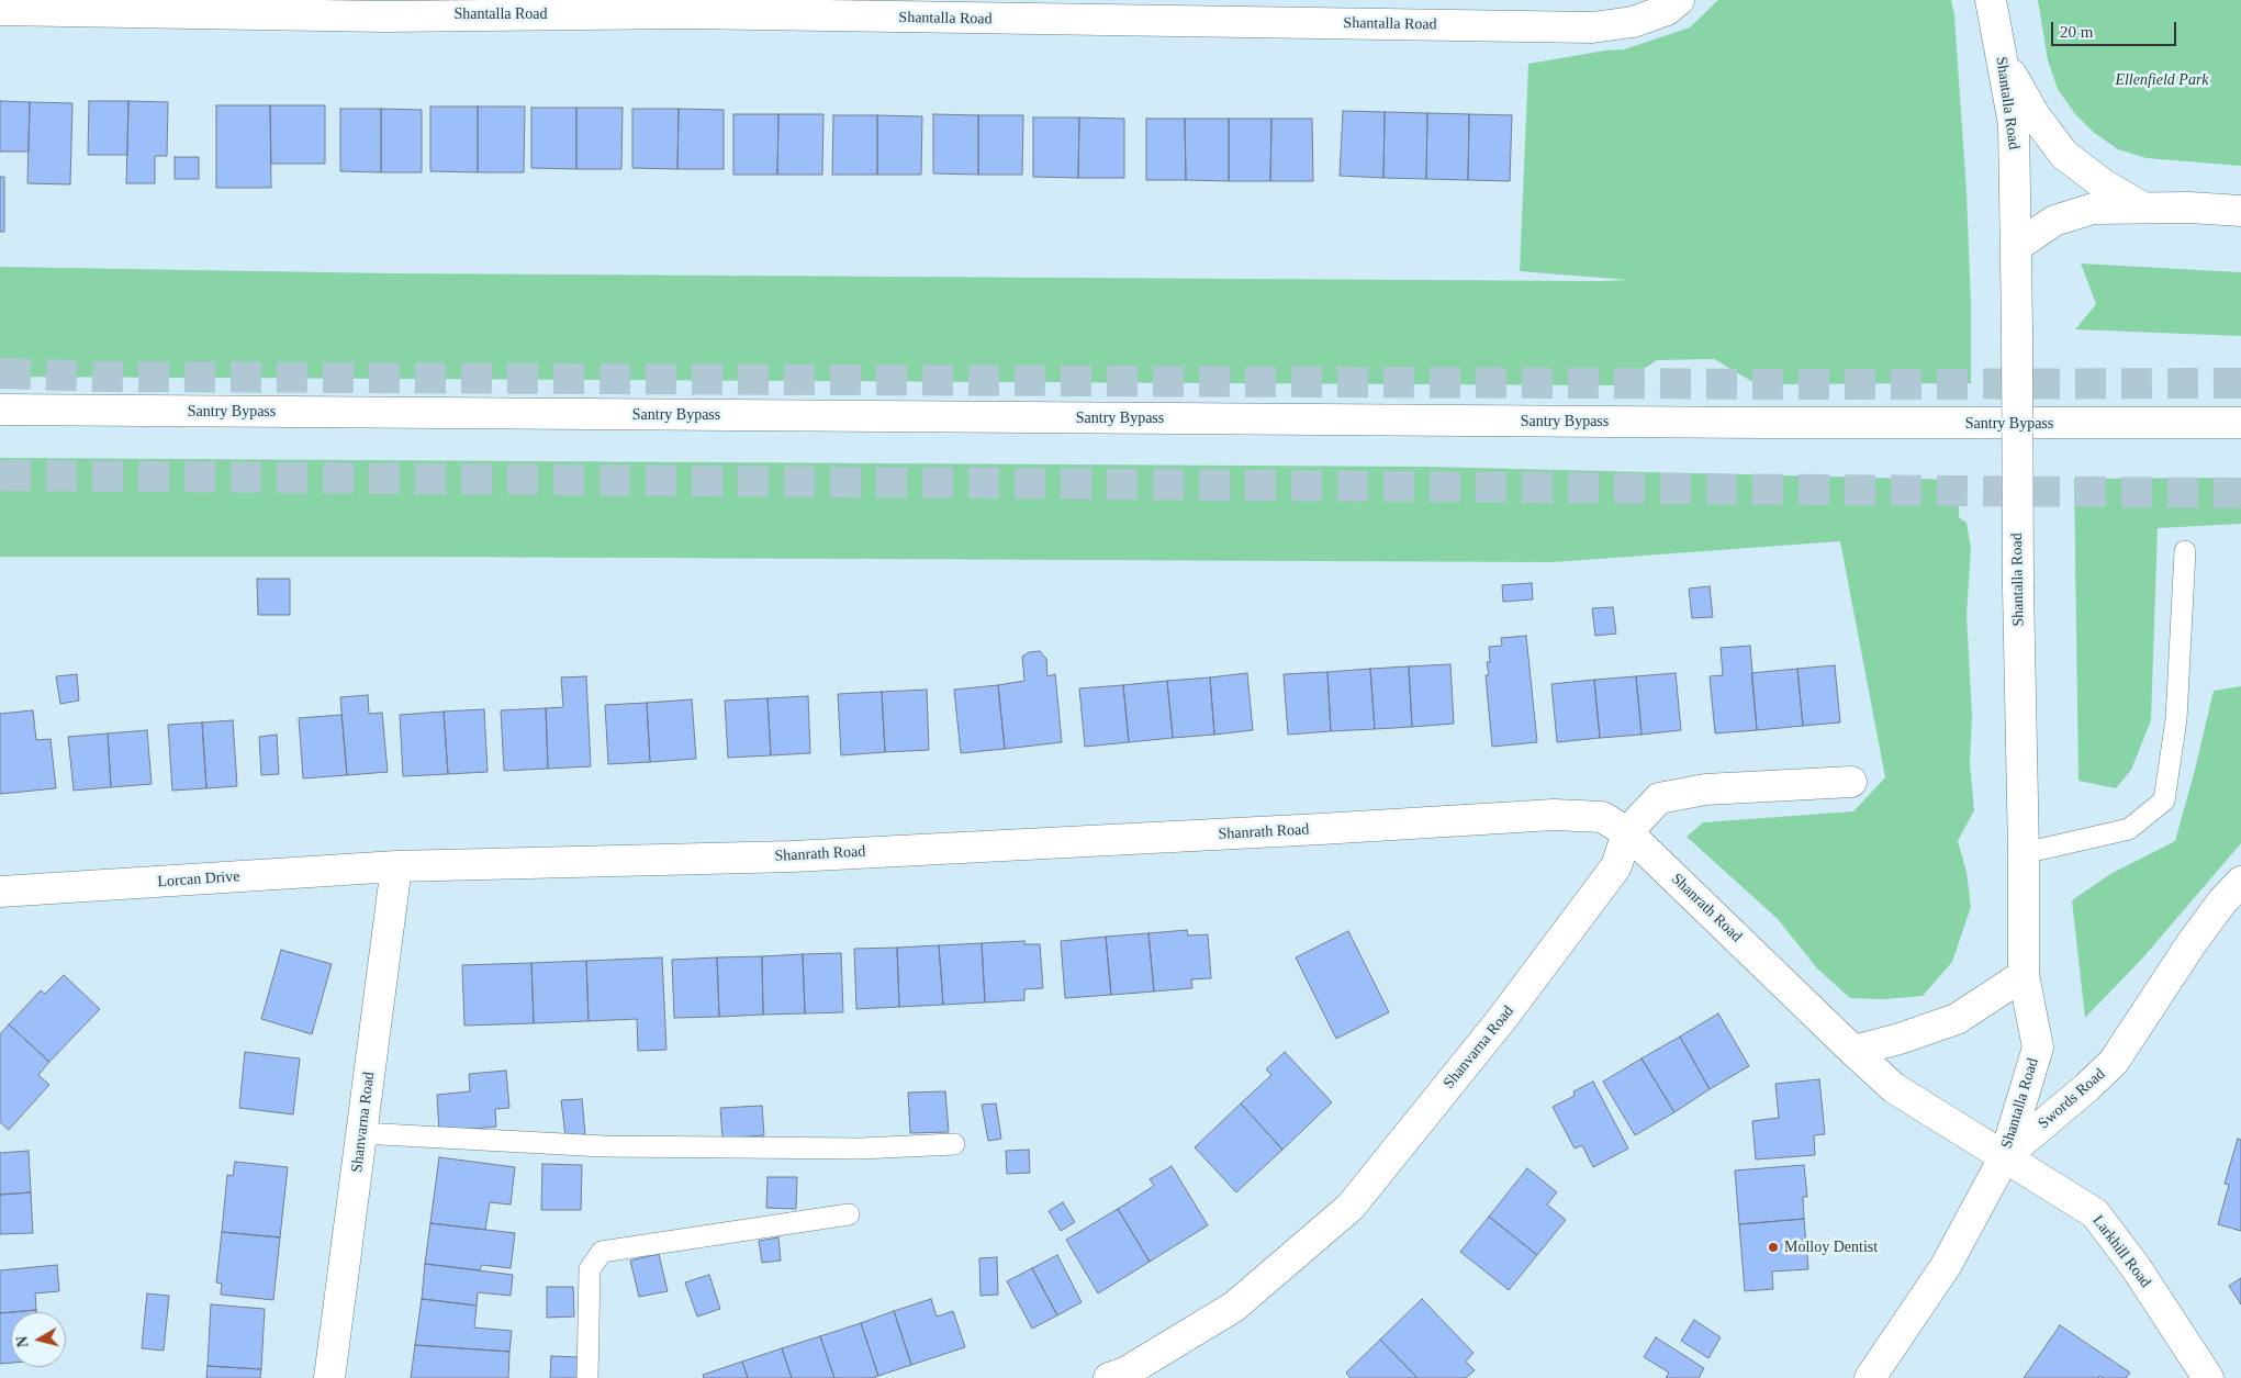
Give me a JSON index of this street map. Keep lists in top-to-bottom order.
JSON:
{
  "streets": {
    "street": [
      "Shantalla Road",
      "Santry Bypass",
      "Shanrath Road",
      "Lorcan Drive",
      "Shanvarna Road",
      "Swords Road",
      "Larkhill Road"
    ]
  },
  "crossings": [
    ["Shantalla Road", "Shanrath Road"],
    ["Shantalla Road", "Swords Road"],
    ["Shantalla Road", "Larkhill Road"],
    ["Shanrath Road", "Lorcan Drive"],
    ["Shanrath Road", "Shanvarna Road"],
    ["Shanrath Road", "Swords Road"],
    ["Shanrath Road", "Larkhill Road"],
    ["Lorcan Drive", "Shanvarna Road"],
    ["Swords Road", "Larkhill Road"]
  ],
  "parks": ["Ellenfield Park"],
  "places": ["Molloy Dentist"],
  "scale_bar": "20 m",
  "north": "left"
}
